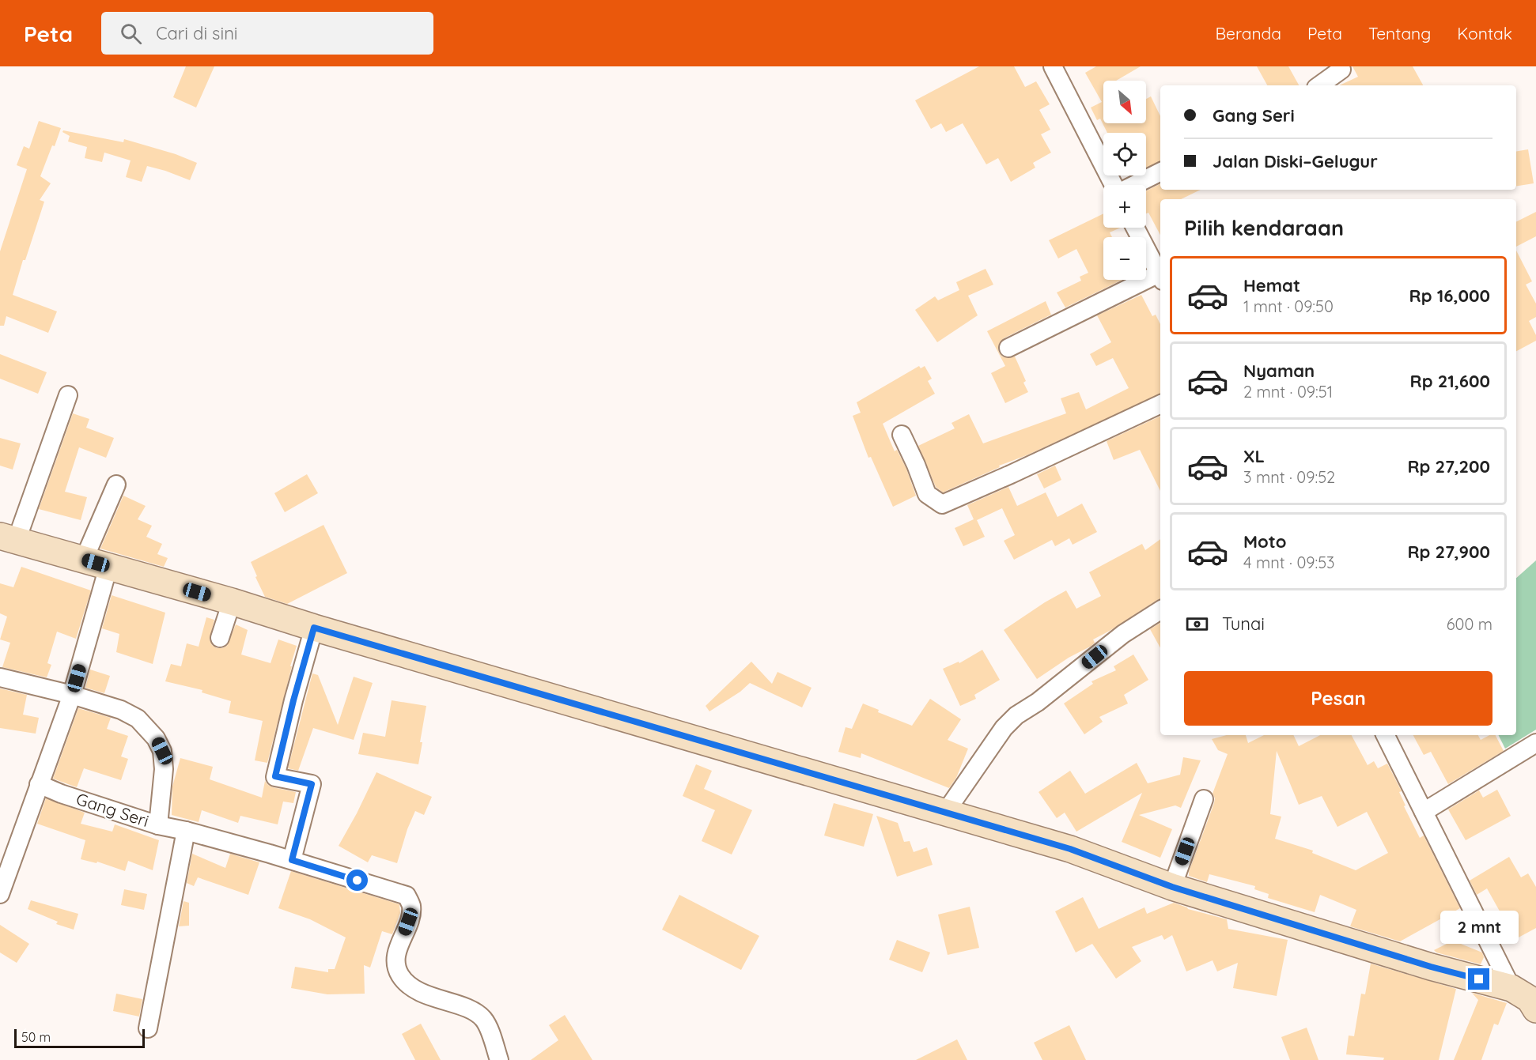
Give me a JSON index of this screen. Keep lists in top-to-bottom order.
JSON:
{
  "streets": {
    "street": ["Gang Seri"]
  },
  "scale_bar": "50 m",
  "north": "bottom right",
  "page": {
    "header": "Peta",
    "search": "Cari di sini",
    "nav": [
      "Beranda",
      "Peta",
      "Tentang",
      "Kontak"
    ],
    "map_buttons": ["+", "−"],
    "banner": ["Gang Seri", "Jalan Diski–Gelugur"],
    "heading": "Pilih kendaraan",
    "list": [
      {
        "name": "Hemat",
        "note": "1 mnt · 09:50",
        "value": "Rp 16,000"
      },
      {
        "name": "Nyaman",
        "note": "2 mnt · 09:51",
        "value": "Rp 21,600"
      },
      {
        "name": "XL",
        "note": "3 mnt · 09:52",
        "value": "Rp 27,200"
      },
      {
        "name": "Moto",
        "note": "4 mnt · 09:53",
        "value": "Rp 27,900"
      }
    ],
    "pay": ["Tunai", "600 m"],
    "buttons": "Pesan",
    "bubble": "2 mnt",
    "scale": "50 m"
  }
}
